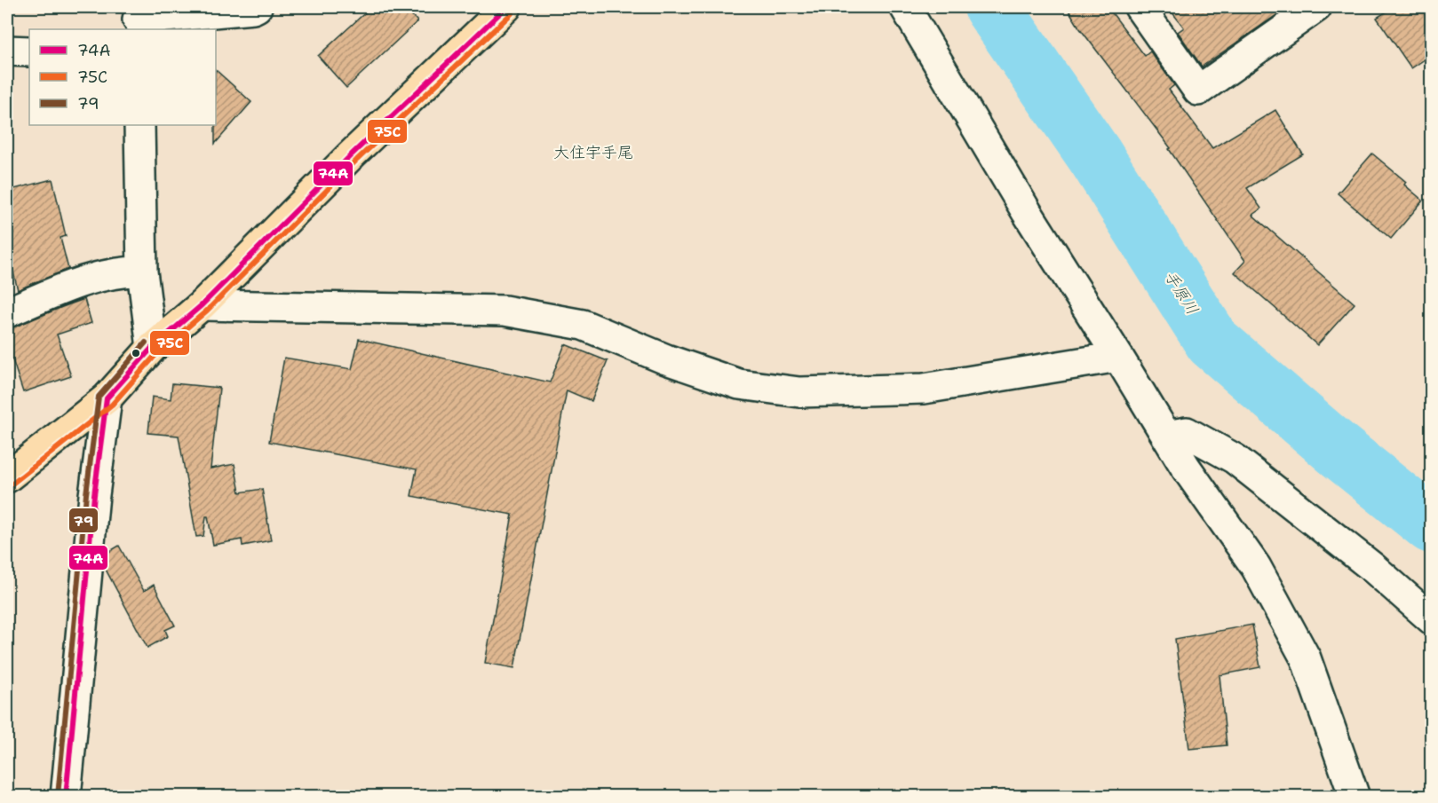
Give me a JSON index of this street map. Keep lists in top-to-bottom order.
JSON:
{
  "districts": ["大住宇手尾"],
  "water": ["手原川"],
  "lines": ["transit line 74A", "transit line 75C", "transit line 79"],
  "legend": ["74A", "75C", "79"]
}
